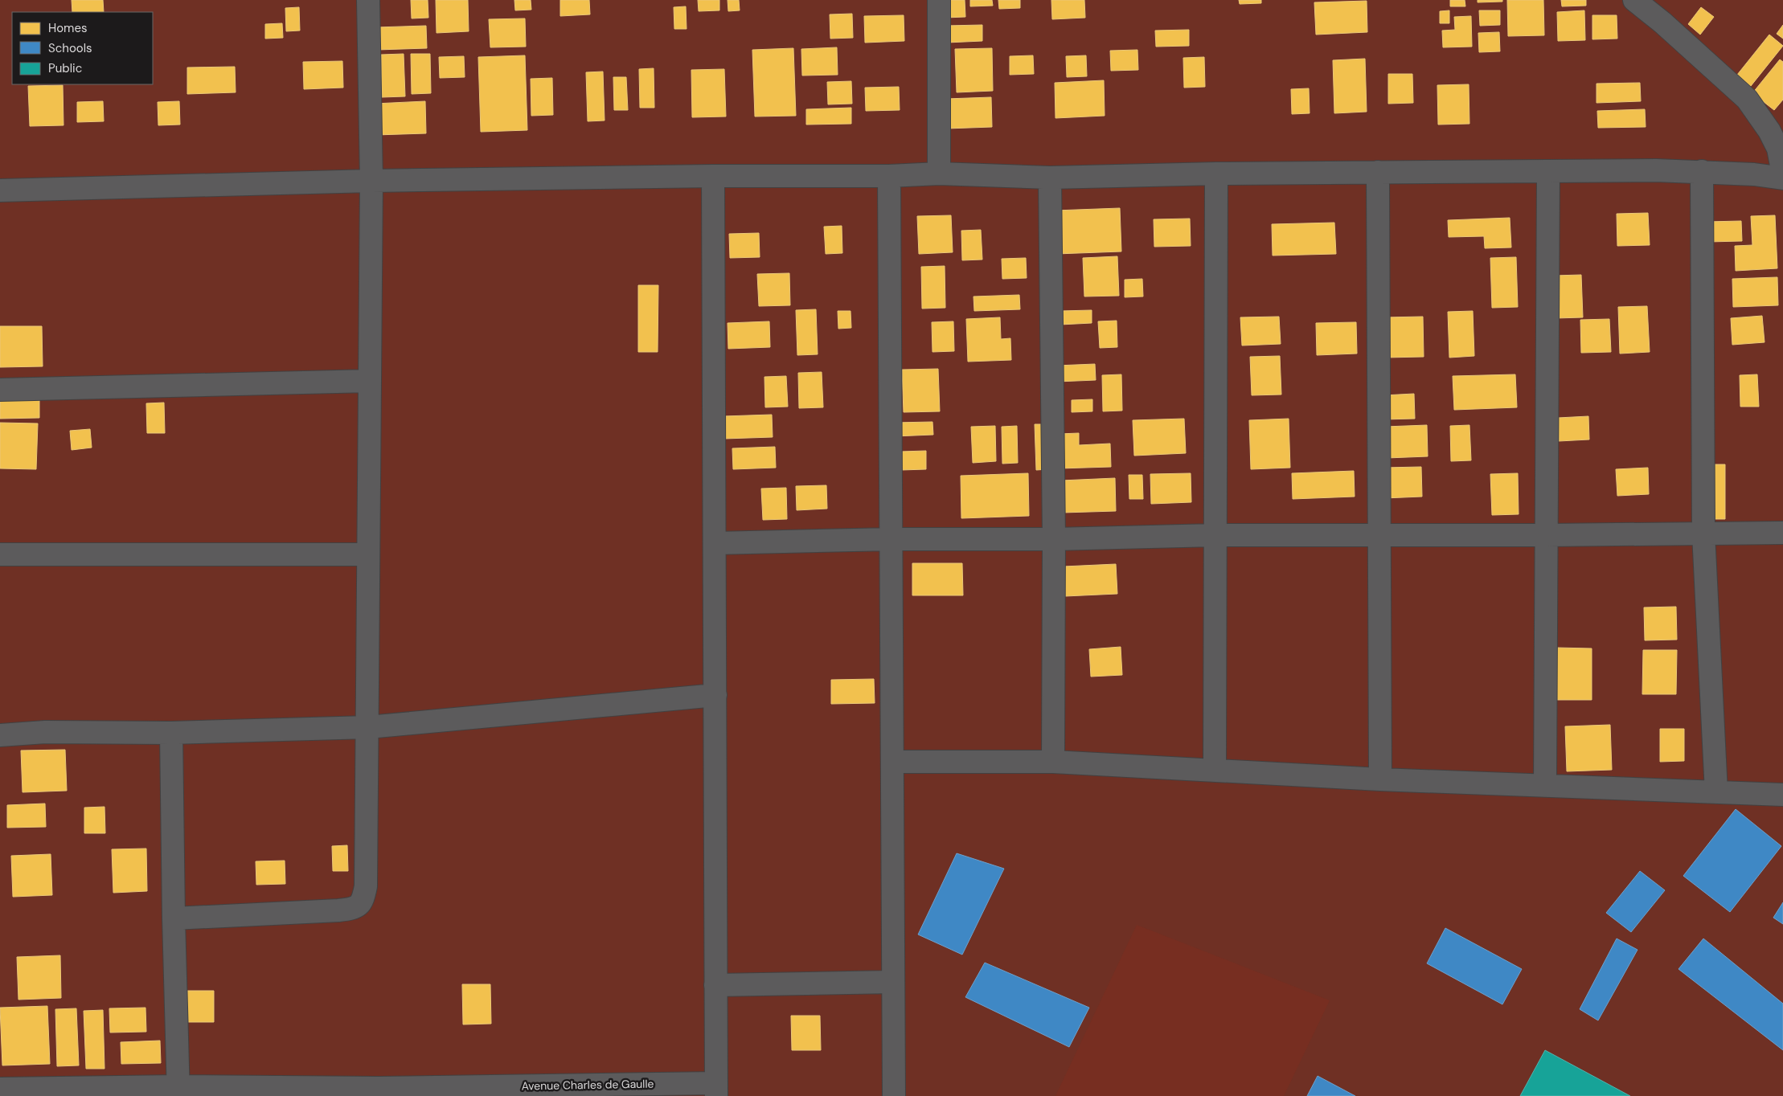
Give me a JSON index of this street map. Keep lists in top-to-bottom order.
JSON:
{
  "streets": {
    "street": ["Avenue Charles de Gaulle"]
  },
  "legend": ["Homes", "Schools", "Public"]
}
